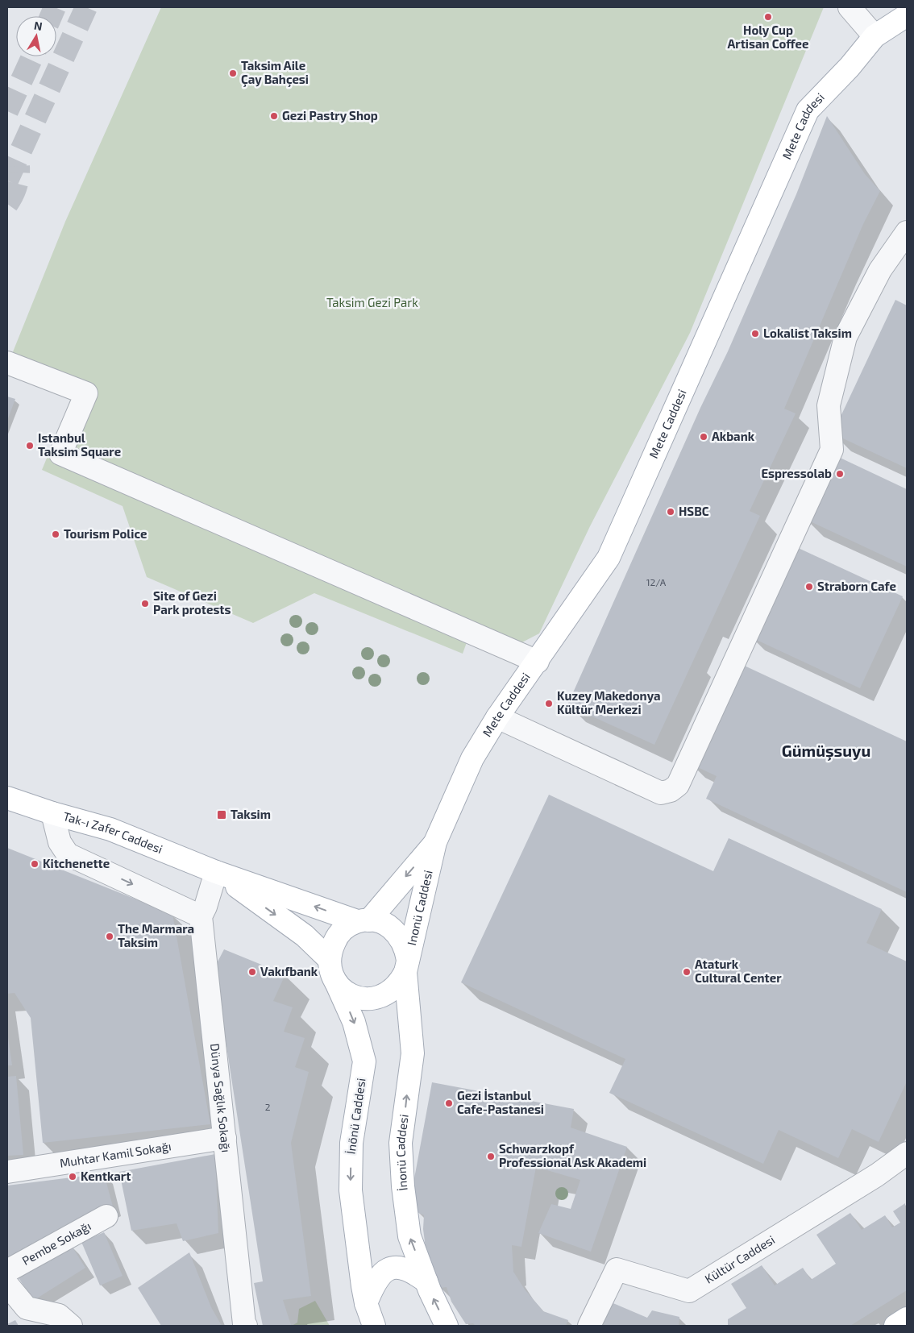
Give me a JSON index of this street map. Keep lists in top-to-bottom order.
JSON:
{
  "streets": {
    "main road": [
      "Mete Caddesi",
      "Tak-ı Zafer Caddesi",
      "Inonü Caddesi",
      "İnönü Caddesi",
      "İnonü Caddesi"
    ],
    "street": [
      "Dünya Sağlık Sokağı",
      "Muhtar Kamil Sokağı",
      "Pembe Sokağı",
      "Kültür Caddesi"
    ]
  },
  "crossings": [
    ["Mete Caddesi", "Inonü Caddesi"],
    ["Tak-ı Zafer Caddesi", "Dünya Sağlık Sokağı"],
    ["Inonü Caddesi", "İnönü Caddesi"],
    ["Inonü Caddesi", "İnonü Caddesi"],
    ["Dünya Sağlık Sokağı", "Muhtar Kamil Sokağı"],
    ["İnönü Caddesi", "İnonü Caddesi"]
  ],
  "one_way": ["İnönü Caddesi", "İnonü Caddesi"],
  "districts": ["Gümüşsuyu"],
  "parks": ["Taksim Gezi Park"],
  "places": {
    "other": [
      "Holy Cup Artisan Coffee",
      "Taksim Aile Çay Bahçesi",
      "Gezi Pastry Shop",
      "Lokalist Taksim",
      "Akbank",
      "Istanbul Taksim Square",
      "Espressolab",
      "HSBC",
      "Tourism Police",
      "Straborn Cafe",
      "Site of Gezi Park protests",
      "Kuzey Makedonya Kültür Merkezi",
      "Kitchenette",
      "The Marmara Taksim",
      "Vakıfbank",
      "Ataturk Cultural Center",
      "Gezi İstanbul Cafe-Pastanesi",
      "Schwarzkopf Professional Ask Akademi",
      "Kentkart"
    ],
    "transit": ["Taksim"]
  },
  "house_numbers": ["12/A", "2"],
  "north": "top"
}
